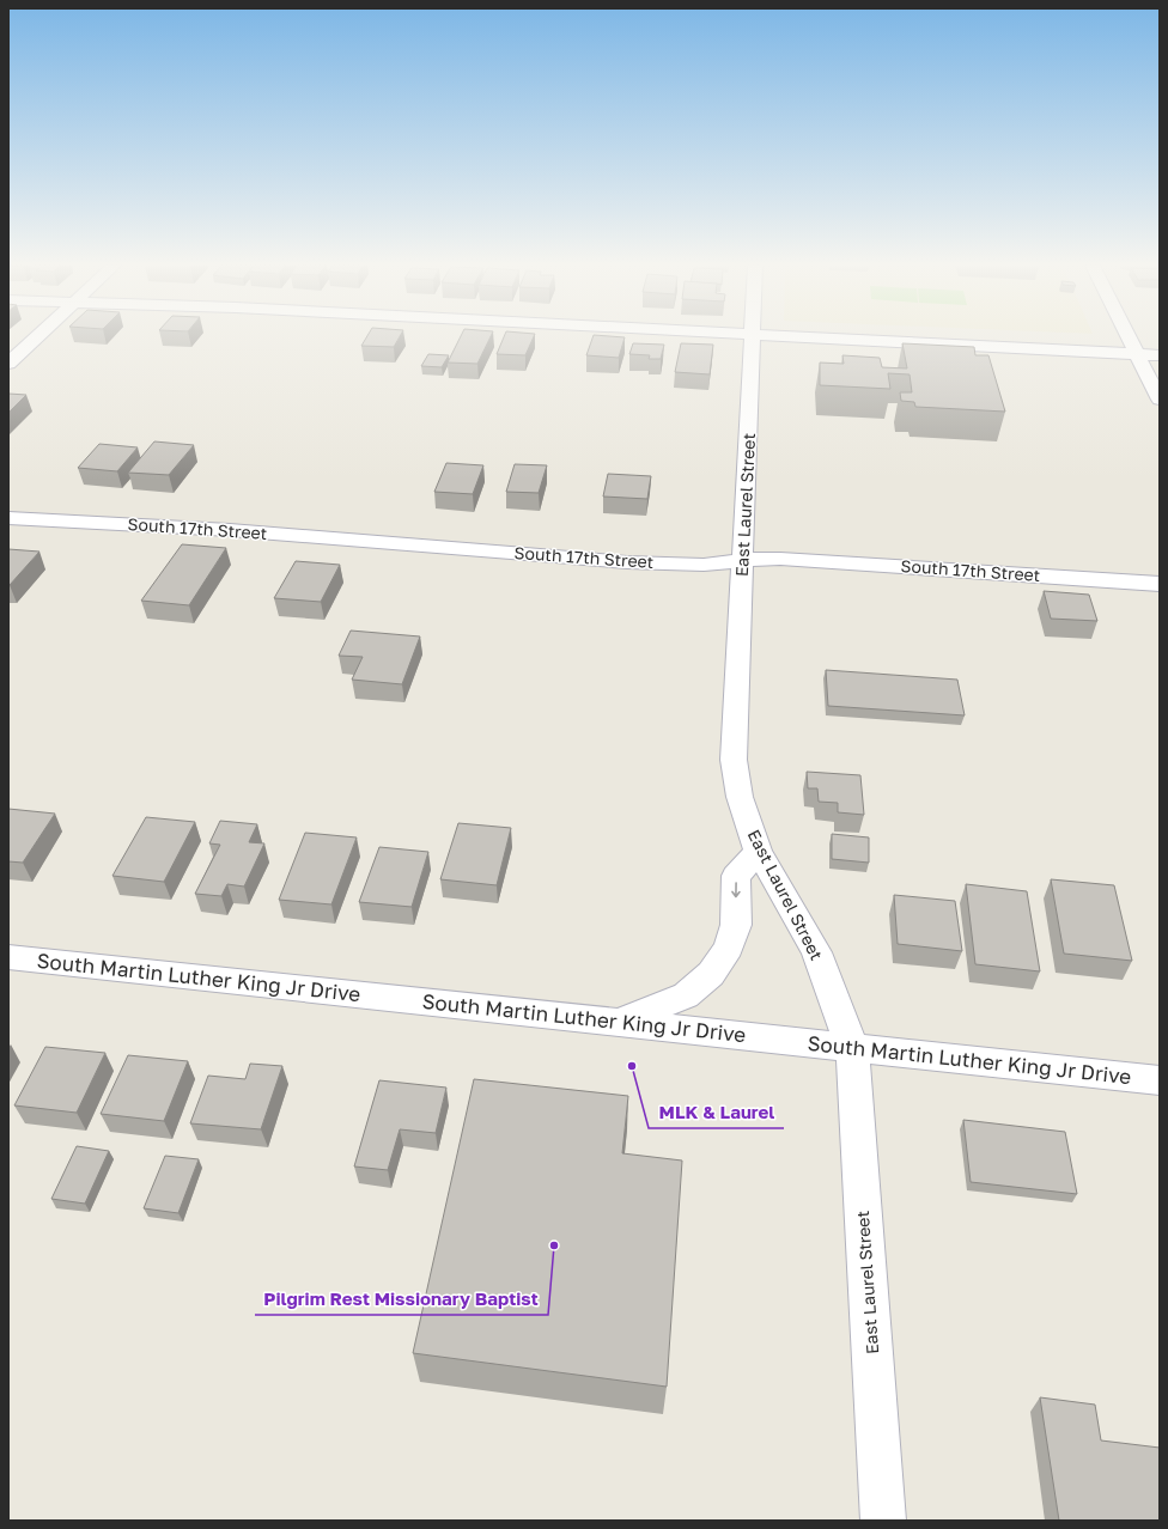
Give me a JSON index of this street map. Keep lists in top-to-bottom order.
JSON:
{
  "streets": {
    "street": ["East Laurel Street", "South 17th Street", "South Martin Luther King Jr Drive"]
  },
  "crossings": [
    ["East Laurel Street", "South 17th Street"],
    ["East Laurel Street", "South Martin Luther King Jr Drive"]
  ],
  "places": ["MLK & Laurel", "Pilgrim Rest Missionary Baptist"]
}
